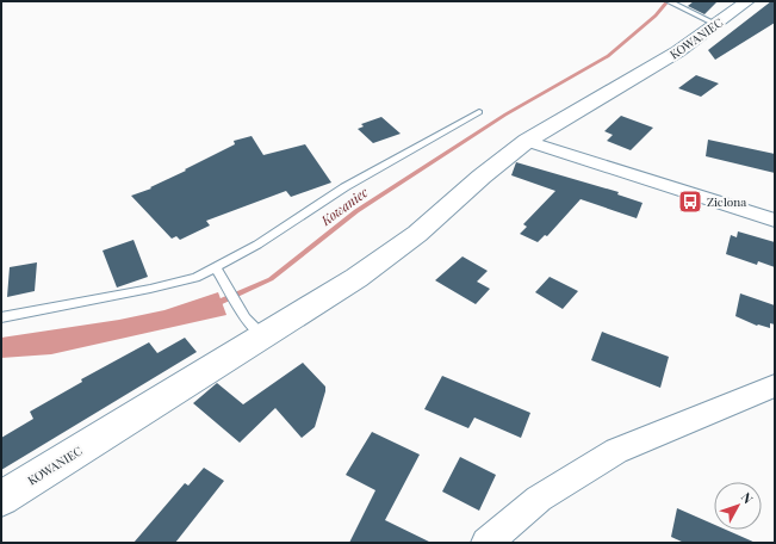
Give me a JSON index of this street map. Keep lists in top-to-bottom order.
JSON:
{
  "streets": {
    "street": ["KOWANIEC"]
  },
  "water": ["Kowaniec"],
  "places": {
    "bus stop": ["Zielona"]
  },
  "north": "top right"
}
